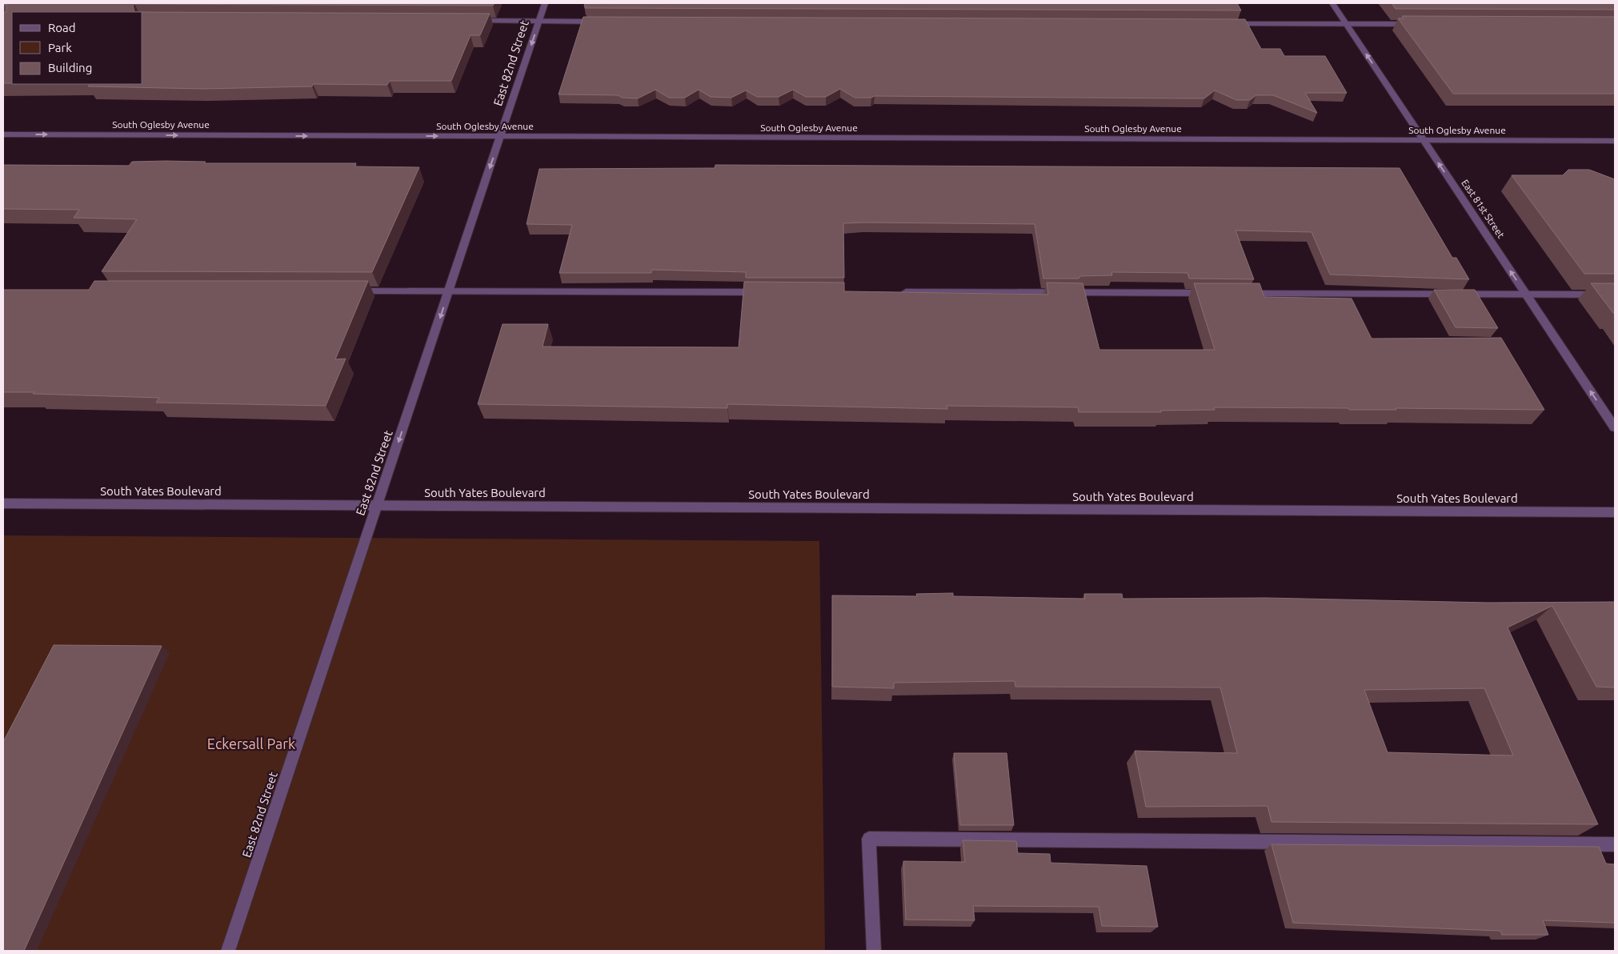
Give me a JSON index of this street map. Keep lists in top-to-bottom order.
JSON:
{
  "streets": {
    "street": [
      "East 82nd Street",
      "South Oglesby Avenue",
      "East 81st Street",
      "South Yates Boulevard"
    ]
  },
  "crossings": [
    ["East 82nd Street", "South Oglesby Avenue"],
    ["East 82nd Street", "South Yates Boulevard"],
    ["South Oglesby Avenue", "East 81st Street"]
  ],
  "one_way": ["East 82nd Street", "East 81st Street"],
  "parks": ["Eckersall Park"],
  "legend": ["Road", "Park", "Building"]
}
